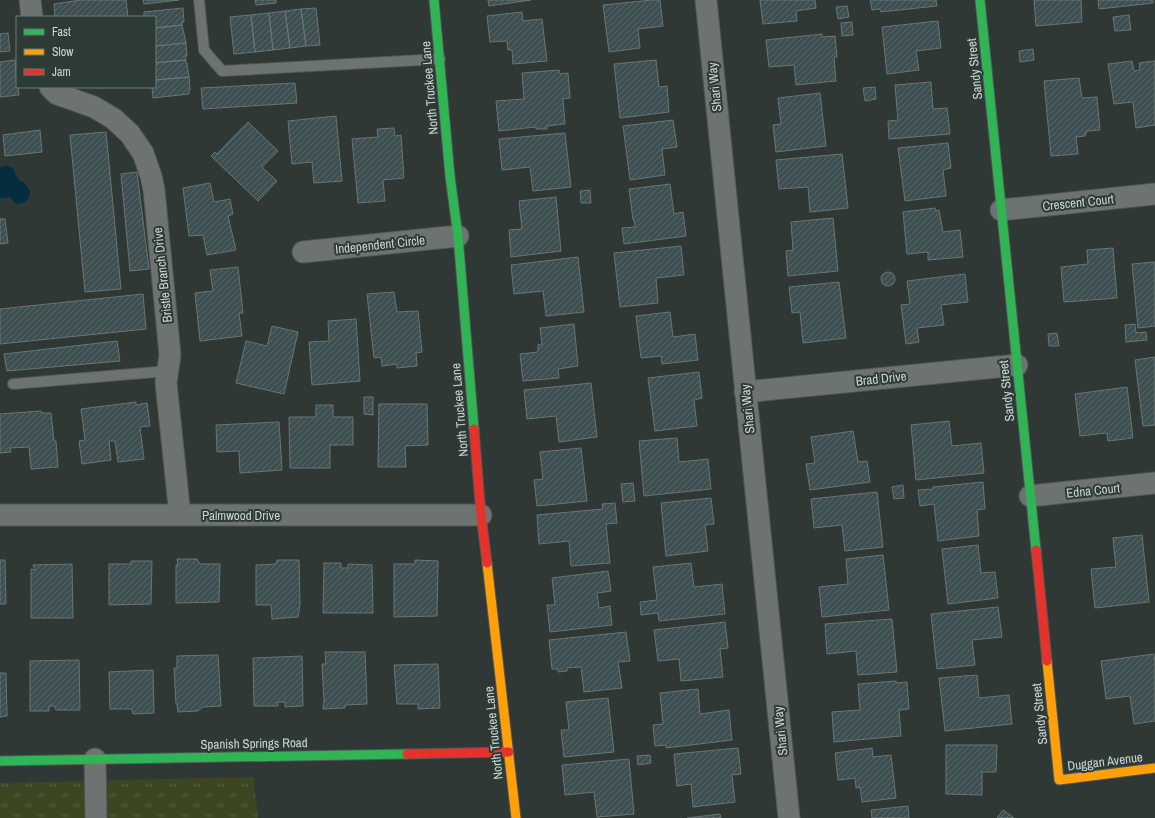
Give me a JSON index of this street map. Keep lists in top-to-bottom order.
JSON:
{
  "streets": {
    "street": [
      "Sandy Street",
      "Shari Way",
      "North Truckee Lane",
      "Crescent Court",
      "Independent Circle",
      "Bristle Branch Drive",
      "Brad Drive",
      "Edna Court",
      "Palmwood Drive",
      "Spanish Springs Road",
      "Duggan Avenue"
    ]
  },
  "crossings": [
    ["Sandy Street", "Crescent Court"],
    ["Sandy Street", "Brad Drive"],
    ["Sandy Street", "Edna Court"],
    ["Sandy Street", "Duggan Avenue"],
    ["Shari Way", "Brad Drive"],
    ["North Truckee Lane", "Independent Circle"],
    ["North Truckee Lane", "Palmwood Drive"],
    ["North Truckee Lane", "Spanish Springs Road"],
    ["Bristle Branch Drive", "Palmwood Drive"]
  ],
  "legend": ["Fast", "Slow", "Jam"]
}
